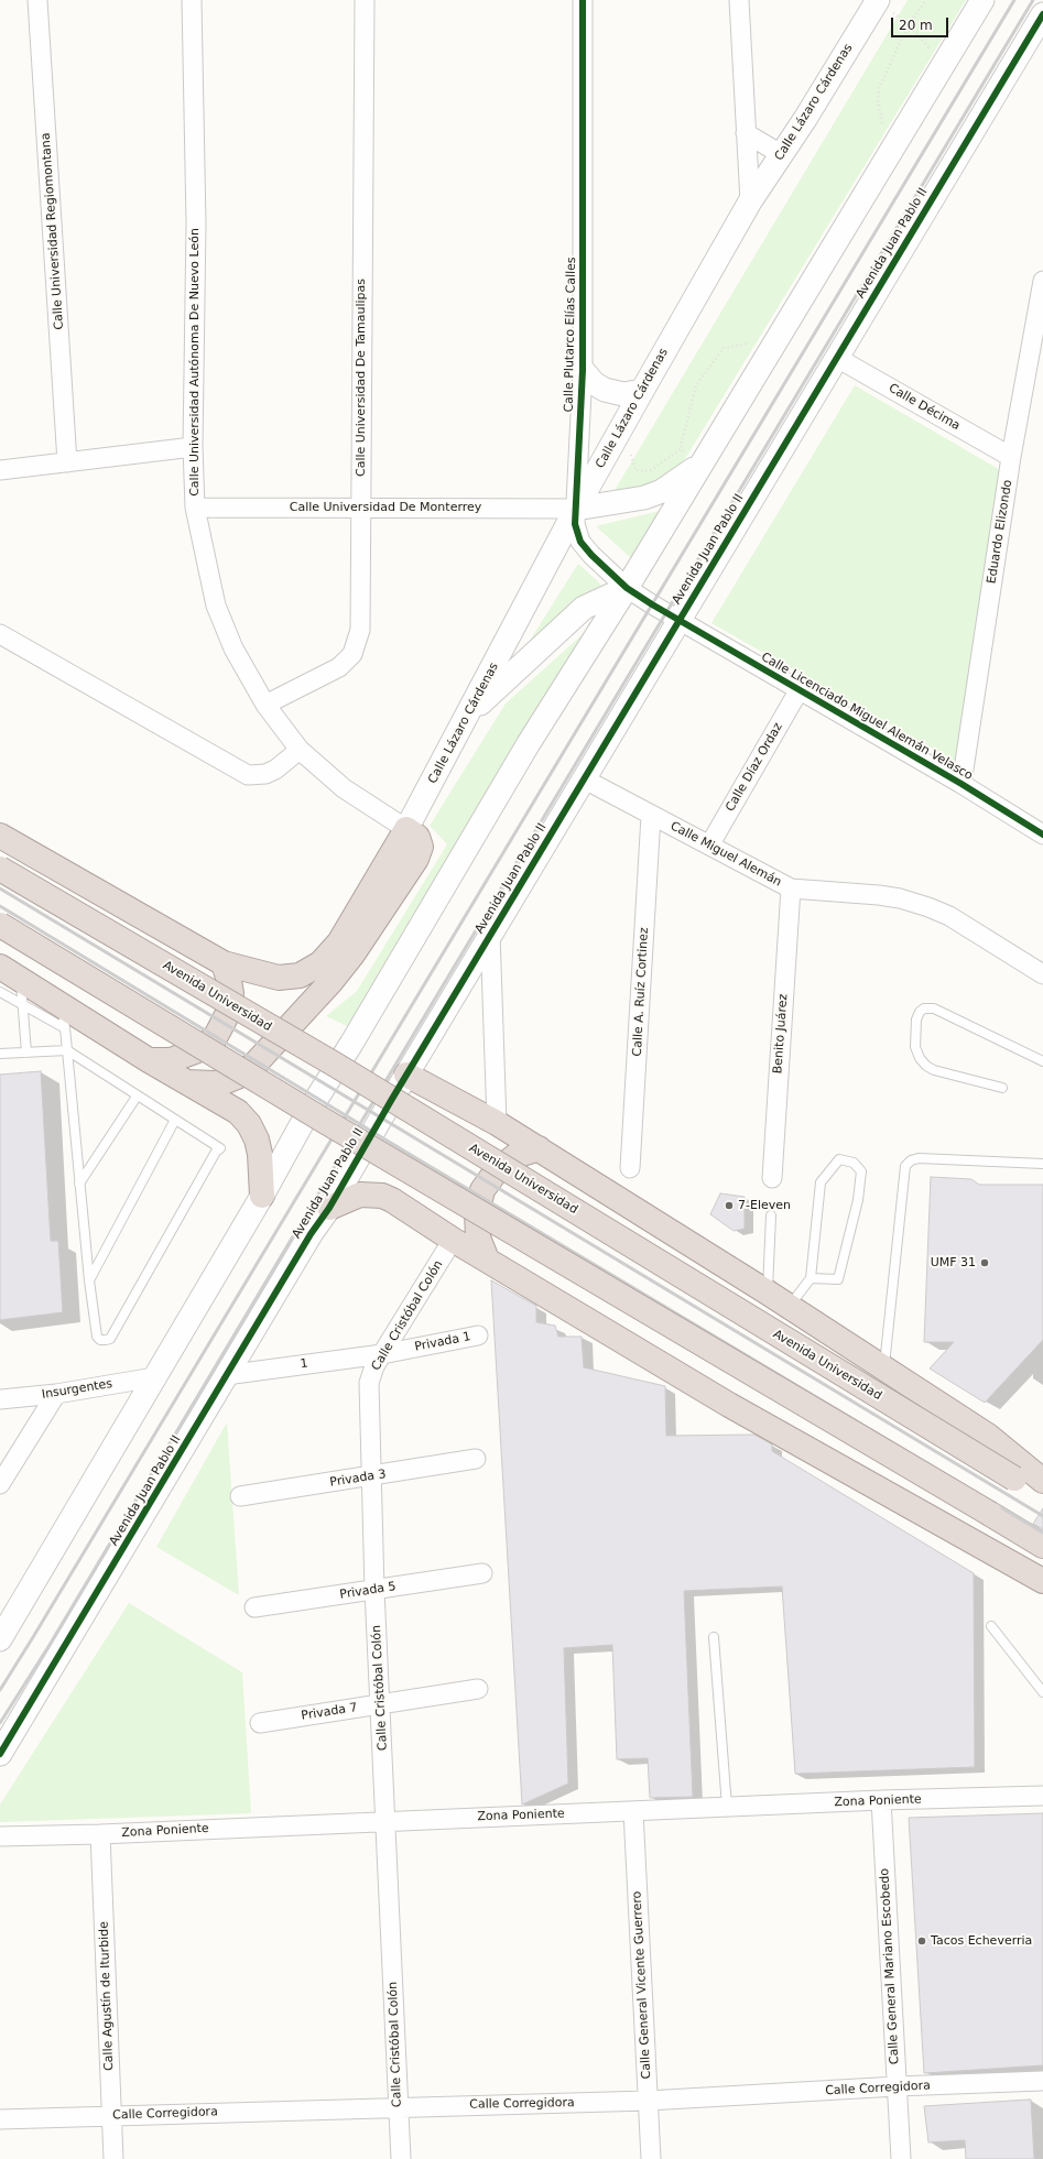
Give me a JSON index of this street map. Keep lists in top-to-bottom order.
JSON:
{
  "streets": {
    "highway": ["Avenida Universidad"],
    "street": [
      "Calle Lázaro Cárdenas",
      "Calle Universidad Regiomontana",
      "Avenida Juan Pablo II",
      "Calle Plutarco Elías Calles",
      "Calle Universidad Autónoma De Nuevo León",
      "Calle Universidad De Tamaulipas",
      "Calle Décima",
      "Calle Universidad De Monterrey",
      "Eduardo Elizondo",
      "Calle Licenciado Miguel Alemán Velasco",
      "Calle Díaz Ordaz",
      "Calle Miguel Alemán",
      "Calle A. Ruíz Cortinez",
      "Benito Juárez",
      "Calle Cristóbal Colón",
      "Privada 1",
      "1",
      "Insurgentes",
      "Privada 3",
      "Privada 5",
      "Privada 7",
      "Zona Poniente",
      "Calle General Mariano Escobedo",
      "Calle General Vicente Guerrero",
      "Calle Agustín de Iturbide",
      "Calle Corregidora"
    ]
  },
  "crossings": [
    ["Calle Lázaro Cárdenas", "Calle Plutarco Elías Calles"],
    ["Calle Lázaro Cárdenas", "Calle Universidad Autónoma De Nuevo León"],
    ["Calle Lázaro Cárdenas", "Calle Universidad De Monterrey"],
    ["Avenida Juan Pablo II", "Calle Plutarco Elías Calles"],
    ["Avenida Juan Pablo II", "Calle Décima"],
    ["Avenida Juan Pablo II", "Calle Licenciado Miguel Alemán Velasco"],
    ["Avenida Juan Pablo II", "Calle Miguel Alemán"],
    ["Avenida Juan Pablo II", "1"],
    ["Calle Plutarco Elías Calles", "Calle Universidad De Monterrey"],
    ["Calle Plutarco Elías Calles", "Calle Licenciado Miguel Alemán Velasco"],
    ["Calle Universidad Autónoma De Nuevo León", "Calle Universidad De Tamaulipas"],
    ["Calle Universidad Autónoma De Nuevo León", "Calle Universidad De Monterrey"],
    ["Calle Universidad De Tamaulipas", "Calle Universidad De Monterrey"],
    ["Calle Décima", "Eduardo Elizondo"],
    ["Eduardo Elizondo", "Calle Licenciado Miguel Alemán Velasco"],
    ["Calle Licenciado Miguel Alemán Velasco", "Calle Díaz Ordaz"],
    ["Calle Díaz Ordaz", "Calle Miguel Alemán"],
    ["Calle Miguel Alemán", "Calle A. Ruíz Cortinez"],
    ["Calle Miguel Alemán", "Benito Juárez"],
    ["Calle Cristóbal Colón", "Privada 1"],
    ["Calle Cristóbal Colón", "1"],
    ["Calle Cristóbal Colón", "Privada 3"],
    ["Calle Cristóbal Colón", "Privada 5"],
    ["Calle Cristóbal Colón", "Privada 7"],
    ["Calle Cristóbal Colón", "Zona Poniente"],
    ["Calle Cristóbal Colón", "Calle Corregidora"],
    ["Privada 1", "1"],
    ["Zona Poniente", "Calle General Mariano Escobedo"],
    ["Zona Poniente", "Calle General Vicente Guerrero"],
    ["Zona Poniente", "Calle Agustín de Iturbide"],
    ["Calle General Mariano Escobedo", "Calle Corregidora"],
    ["Calle General Vicente Guerrero", "Calle Corregidora"],
    ["Calle Agustín de Iturbide", "Calle Corregidora"]
  ],
  "places": ["7-Eleven", "UMF 31", "Tacos Echeverria"],
  "scale_bar": "20 m"
}
